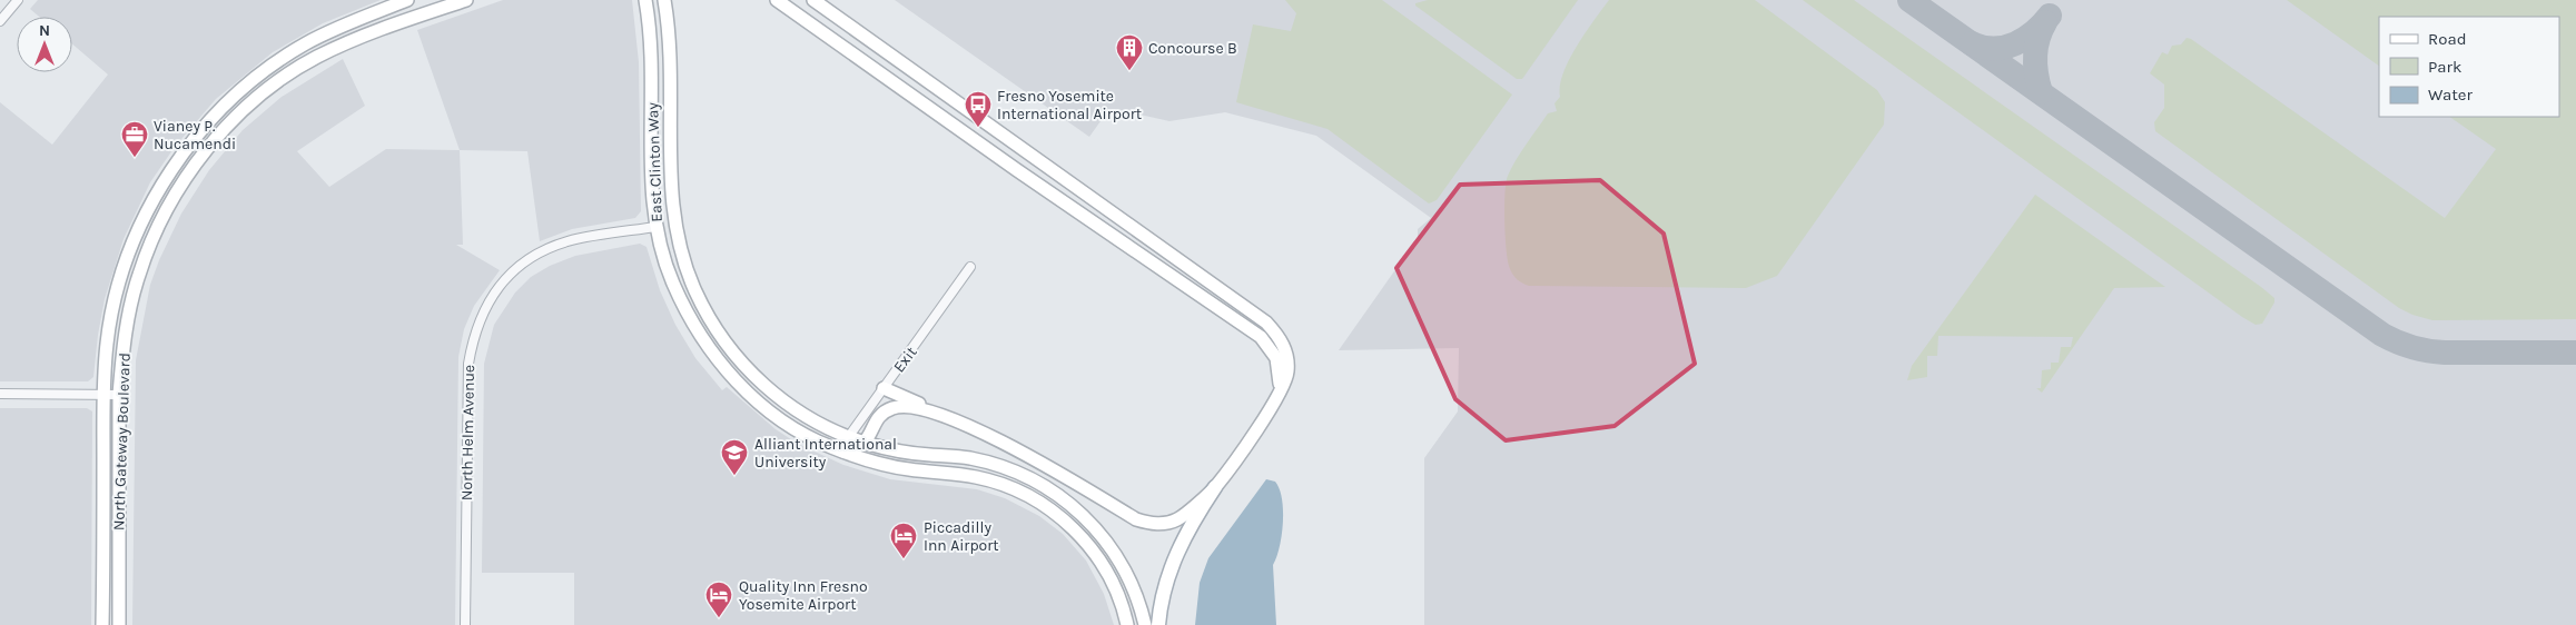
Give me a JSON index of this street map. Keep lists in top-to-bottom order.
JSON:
{
  "streets": {
    "main road": ["East Clinton Way", "North Gateway Boulevard"],
    "street": ["Exit", "North Helm Avenue"]
  },
  "crossings": [
    ["East Clinton Way", "Exit"],
    ["East Clinton Way", "North Helm Avenue"]
  ],
  "places": {
    "building": ["Concourse B"],
    "bus stop": ["Fresno Yosemite International Airport"],
    "office": ["Vianey P. Nucamendi"],
    "school or university": ["Alliant International University"],
    "hotel": ["Piccadilly Inn Airport", "Quality Inn Fresno Yosemite Airport"]
  },
  "legend": ["Road", "Park", "Water"],
  "north": "top"
}
